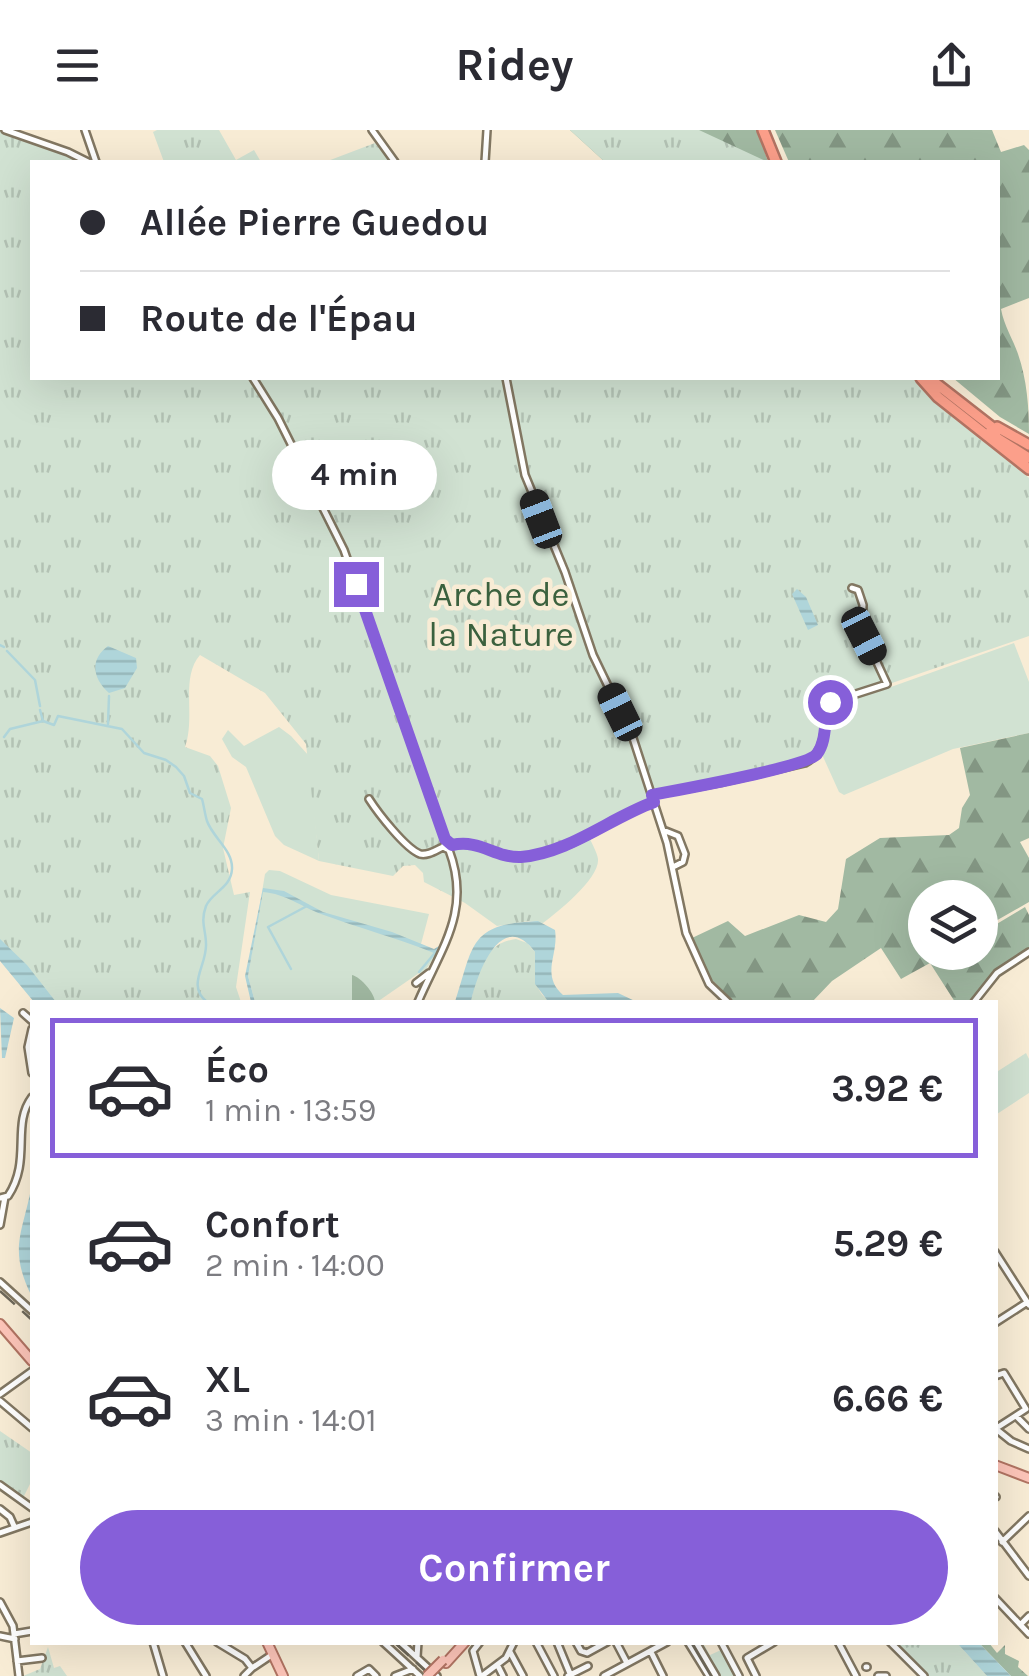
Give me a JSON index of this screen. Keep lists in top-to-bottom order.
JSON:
{
  "parks": ["Arche de la Nature"],
  "page": {
    "header": "Ridey",
    "banner": ["Allée Pierre Guedou", "Route de l'Épau"],
    "bubble": "4 min",
    "list": [
      {
        "name": "Éco",
        "note": "1 min · 13:59",
        "value": "3.92 €"
      },
      {
        "name": "Confort",
        "note": "2 min · 14:00",
        "value": "5.29 €"
      },
      {
        "name": "XL",
        "note": "3 min · 14:01",
        "value": "6.66 €"
      }
    ],
    "buttons": "Confirmer"
  }
}
